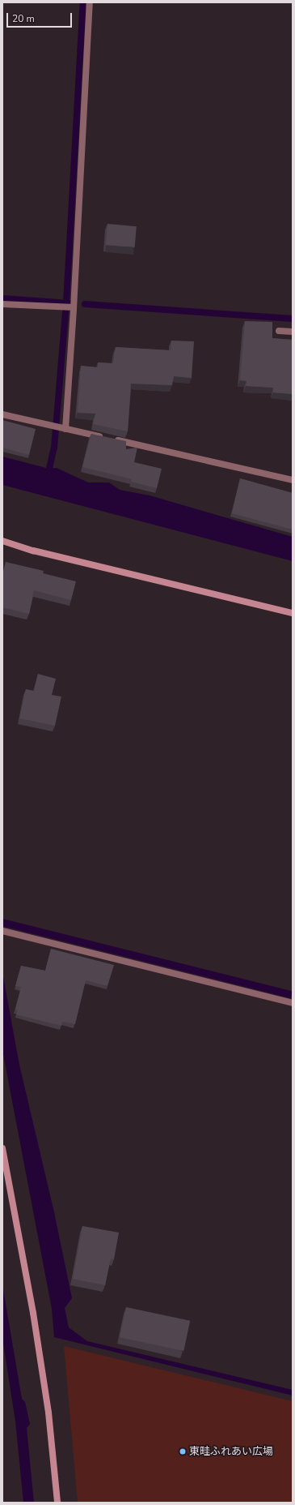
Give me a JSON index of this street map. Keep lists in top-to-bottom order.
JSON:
{
  "places": ["東畦ふれあい広場"],
  "scale_bar": "20 m"
}
